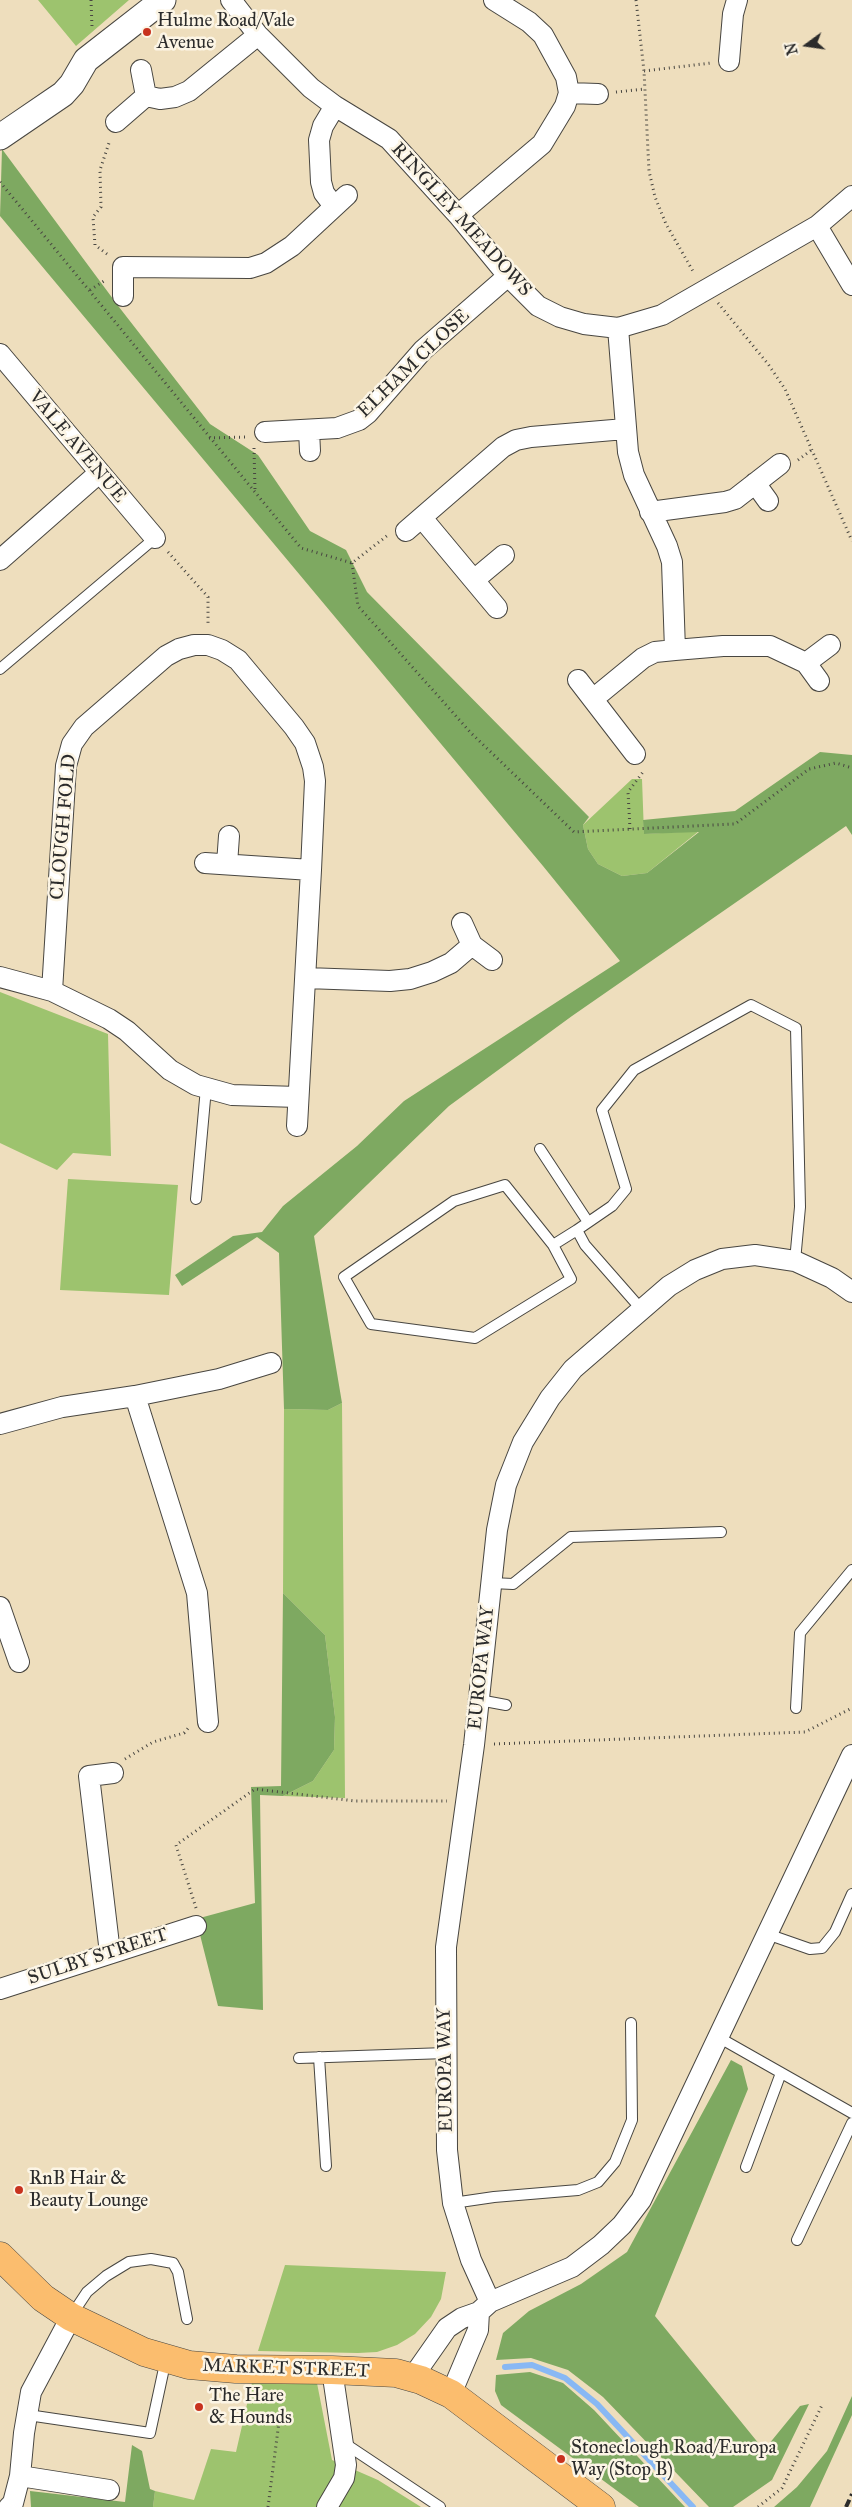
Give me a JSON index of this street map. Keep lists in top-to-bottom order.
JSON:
{
  "streets": {
    "main road": ["MARKET STREET"],
    "street": [
      "RINGLEY MEADOWS",
      "ELHAM CLOSE",
      "VALE AVENUE",
      "CLOUGH FOLD",
      "EUROPA WAY",
      "SULBY STREET"
    ]
  },
  "crossings": [
    ["RINGLEY MEADOWS", "ELHAM CLOSE"]
  ],
  "places": [
    "Hulme Road/Vale Avenue",
    "RnB Hair & Beauty Lounge",
    "The Hare & Hounds",
    "Stoneclough Road/Europa Way (Stop B)"
  ],
  "north": "left"
}
